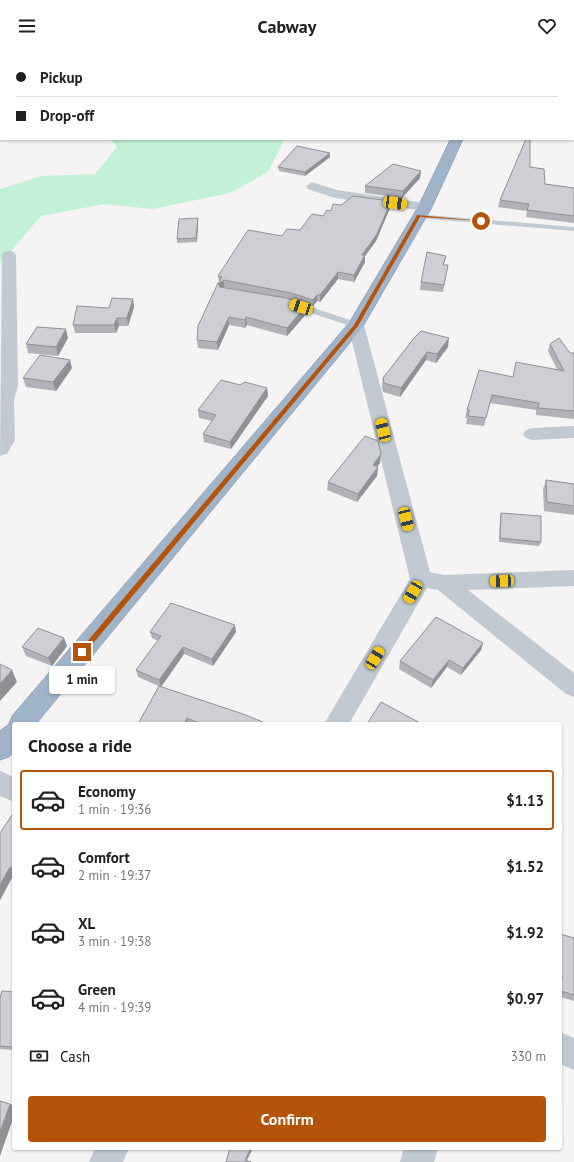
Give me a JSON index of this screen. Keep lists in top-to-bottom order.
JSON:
{
  "page": {
    "header": "Cabway",
    "banner": ["Pickup", "Drop-off"],
    "bubble": "1 min",
    "heading": "Choose a ride",
    "list": [
      {
        "name": "Economy",
        "note": "1 min · 19:36",
        "value": "$1.13"
      },
      {
        "name": "Comfort",
        "note": "2 min · 19:37",
        "value": "$1.52"
      },
      {
        "name": "XL",
        "note": "3 min · 19:38",
        "value": "$1.92"
      },
      {
        "name": "Green",
        "note": "4 min · 19:39",
        "value": "$0.97"
      }
    ],
    "pay": ["Cash", "330 m"],
    "buttons": "Confirm"
  }
}
